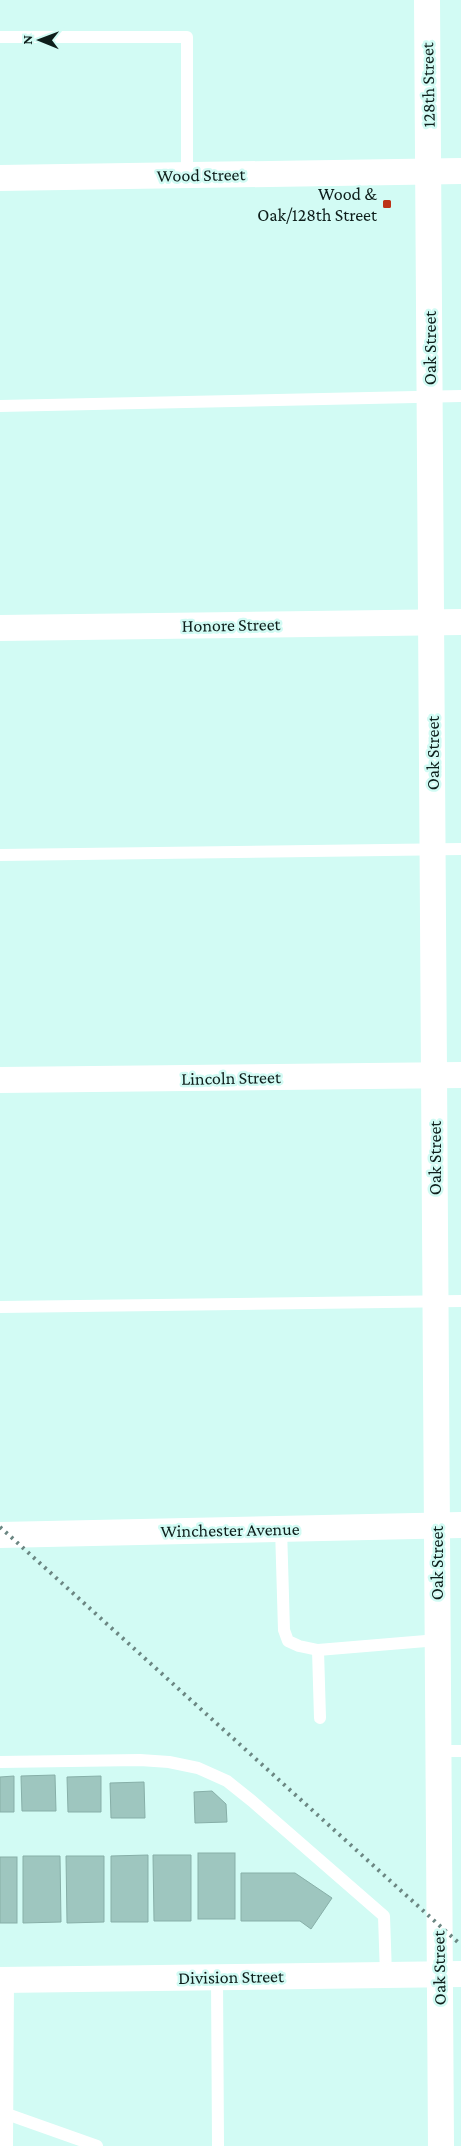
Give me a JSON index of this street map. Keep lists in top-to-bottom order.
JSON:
{
  "streets": {
    "street": [
      "128th Street",
      "Wood Street",
      "Oak Street",
      "Honore Street",
      "Lincoln Street",
      "Winchester Avenue",
      "Division Street"
    ]
  },
  "crossings": [
    ["128th Street", "Wood Street"],
    ["128th Street", "Oak Street"],
    ["Wood Street", "Oak Street"],
    ["Oak Street", "Honore Street"],
    ["Oak Street", "Lincoln Street"],
    ["Oak Street", "Winchester Avenue"],
    ["Oak Street", "Division Street"]
  ],
  "places": {
    "transit": ["Wood & Oak/128th Street"]
  },
  "north": "left"
}
